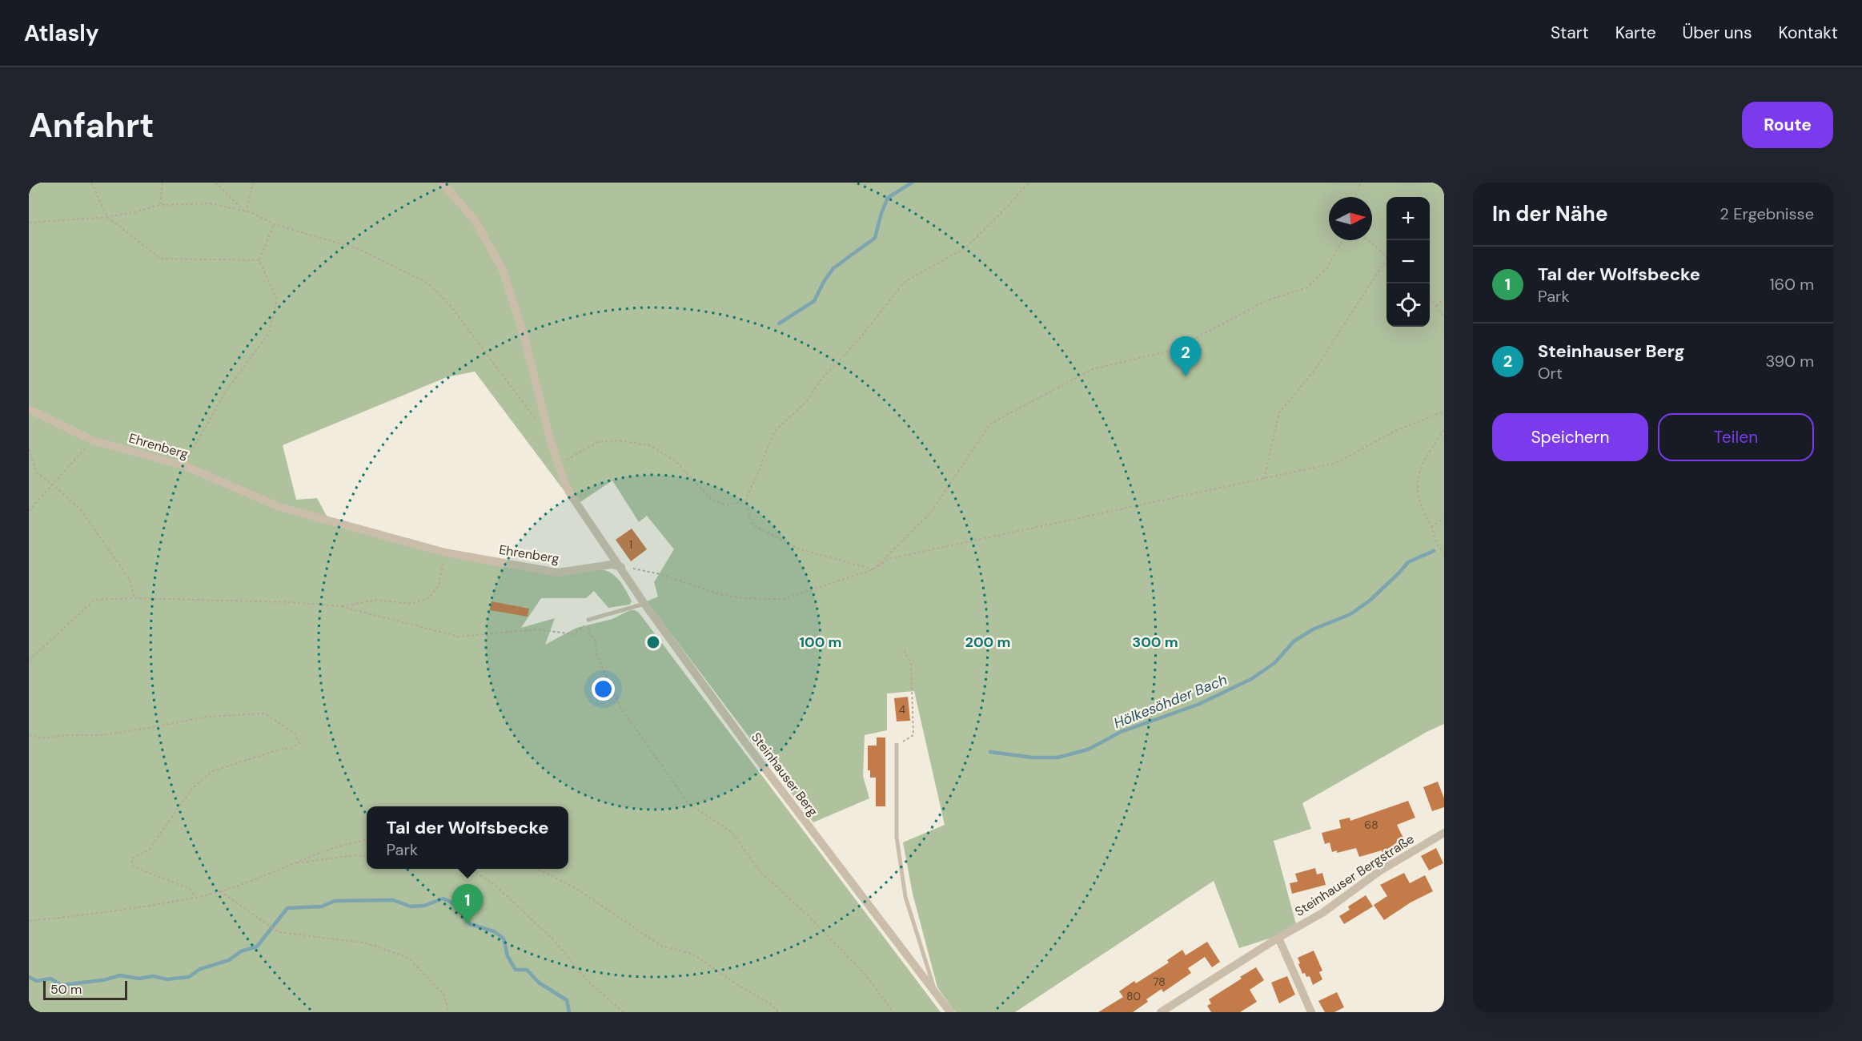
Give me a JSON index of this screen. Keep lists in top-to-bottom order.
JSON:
{
  "streets": {
    "street": ["Ehrenberg", "Steinhauser Berg", "Steinhauser Bergstraße"]
  },
  "crossings": [
    ["Ehrenberg", "Steinhauser Berg"]
  ],
  "water": ["Hölkesöhder Bach"],
  "house_numbers": [
    "1",
    "4",
    "68",
    "78",
    "80"
  ],
  "scale_bar": "50 m",
  "north": "right",
  "page": {
    "header": "Atlasly",
    "nav": [
      "Start",
      "Karte",
      "Über uns",
      "Kontakt"
    ],
    "buttons": [
      "Route",
      ["Speichern", "Teilen"]
    ],
    "title": "Anfahrt",
    "heading": ["In der Nähe", "2 Ergebnisse"],
    "map_buttons": ["+", "−"],
    "list": [
      {
        "mark": "1",
        "name": "Tal der Wolfsbecke",
        "note": "Park",
        "value": "160 m"
      },
      {
        "mark": "2",
        "name": "Steinhauser Berg",
        "note": "Ort",
        "value": "390 m"
      }
    ],
    "pins": ["2", "1"],
    "popup": ["Tal der Wolfsbecke", "Park"],
    "scale": "50 m"
  },
  "rings": ["100 m", "200 m", "300 m"]
}
